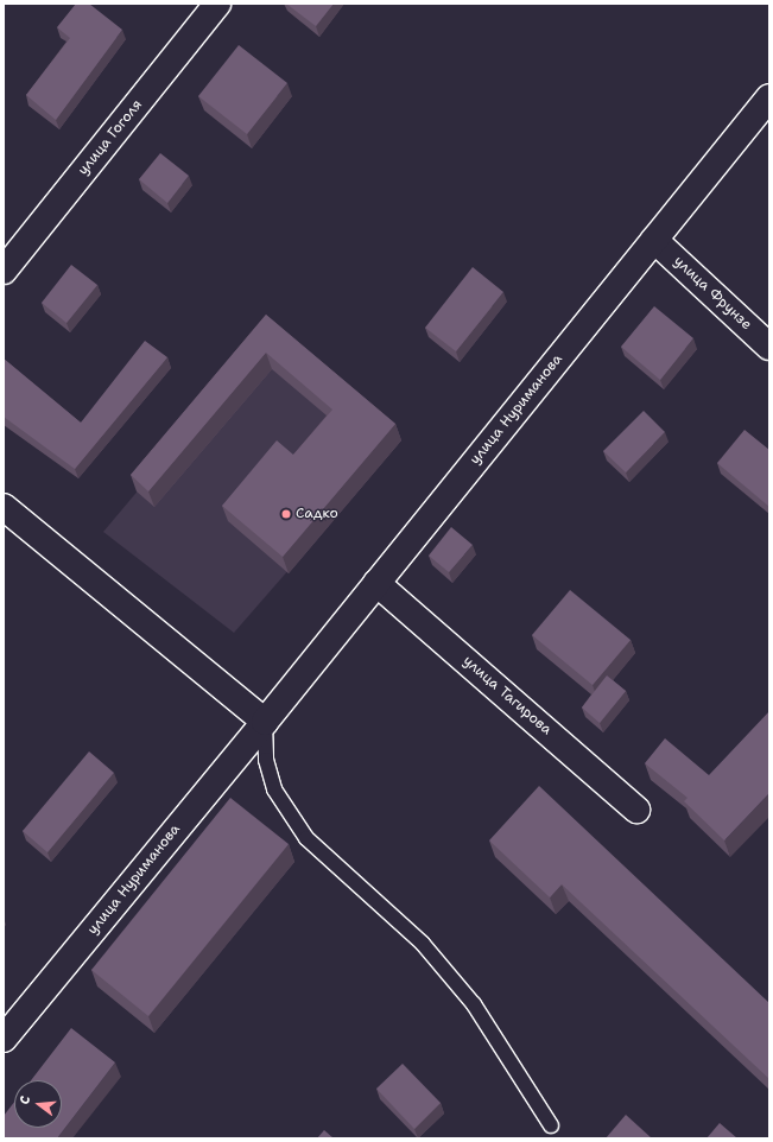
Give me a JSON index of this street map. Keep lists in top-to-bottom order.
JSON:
{
  "streets": {
    "street": [
      "улица Гоголя",
      "улица Фрунзе",
      "улица Нуриманова",
      "улица Тагирова"
    ]
  },
  "crossings": [
    ["улица Фрунзе", "улица Нуриманова"],
    ["улица Нуриманова", "улица Тагирова"]
  ],
  "places": ["Садко"],
  "north": "left"
}
